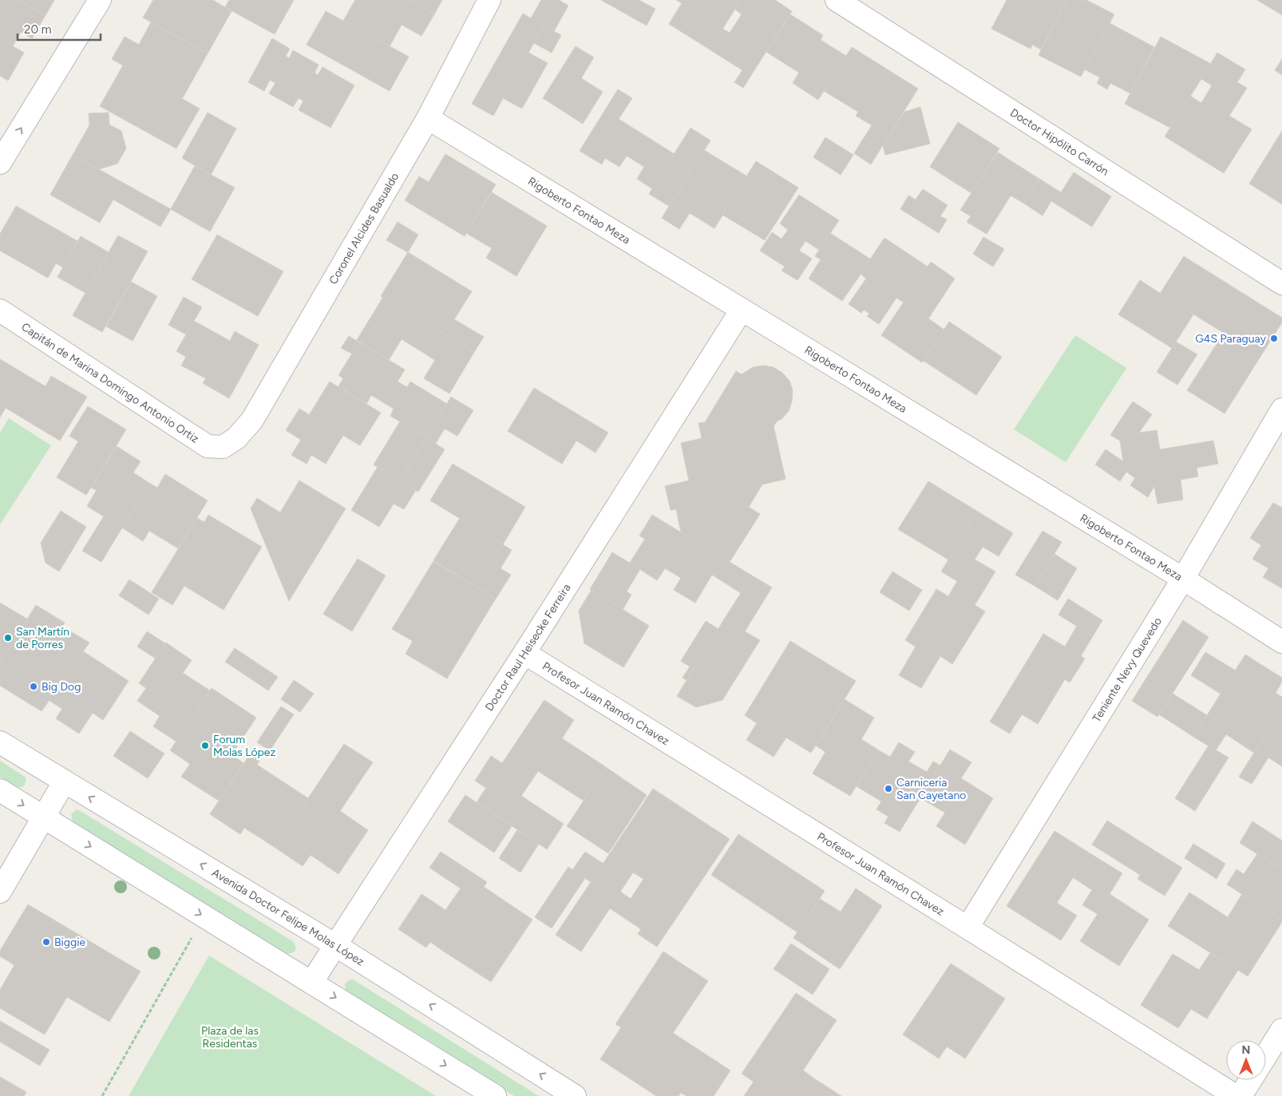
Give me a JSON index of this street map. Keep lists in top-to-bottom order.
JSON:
{
  "streets": {
    "street": [
      "Doctor Hipólito Carrón",
      "Rigoberto Fontao Meza",
      "Coronel Alcides Basualdo",
      "Capitán de Marina Domingo Antonio Ortiz",
      "Doctor Raul Heisecke Ferreira",
      "Teniente Nevy Quevedo",
      "Profesor Juan Ramón Chavez",
      "Avenida Doctor Felipe Molas López"
    ]
  },
  "crossings": [
    ["Rigoberto Fontao Meza", "Coronel Alcides Basualdo"],
    ["Rigoberto Fontao Meza", "Doctor Raul Heisecke Ferreira"],
    ["Rigoberto Fontao Meza", "Teniente Nevy Quevedo"],
    ["Coronel Alcides Basualdo", "Capitán de Marina Domingo Antonio Ortiz"],
    ["Doctor Raul Heisecke Ferreira", "Profesor Juan Ramón Chavez"],
    ["Doctor Raul Heisecke Ferreira", "Avenida Doctor Felipe Molas López"],
    ["Teniente Nevy Quevedo", "Profesor Juan Ramón Chavez"]
  ],
  "parks": ["Plaza de las Residentas"],
  "places": [
    "G4S Paraguay",
    "San Martín de Porres",
    "Big Dog",
    "Forum Molas López",
    "Carniceria San Cayetano",
    "Biggie"
  ],
  "scale_bar": "20 m",
  "north": "top"
}
